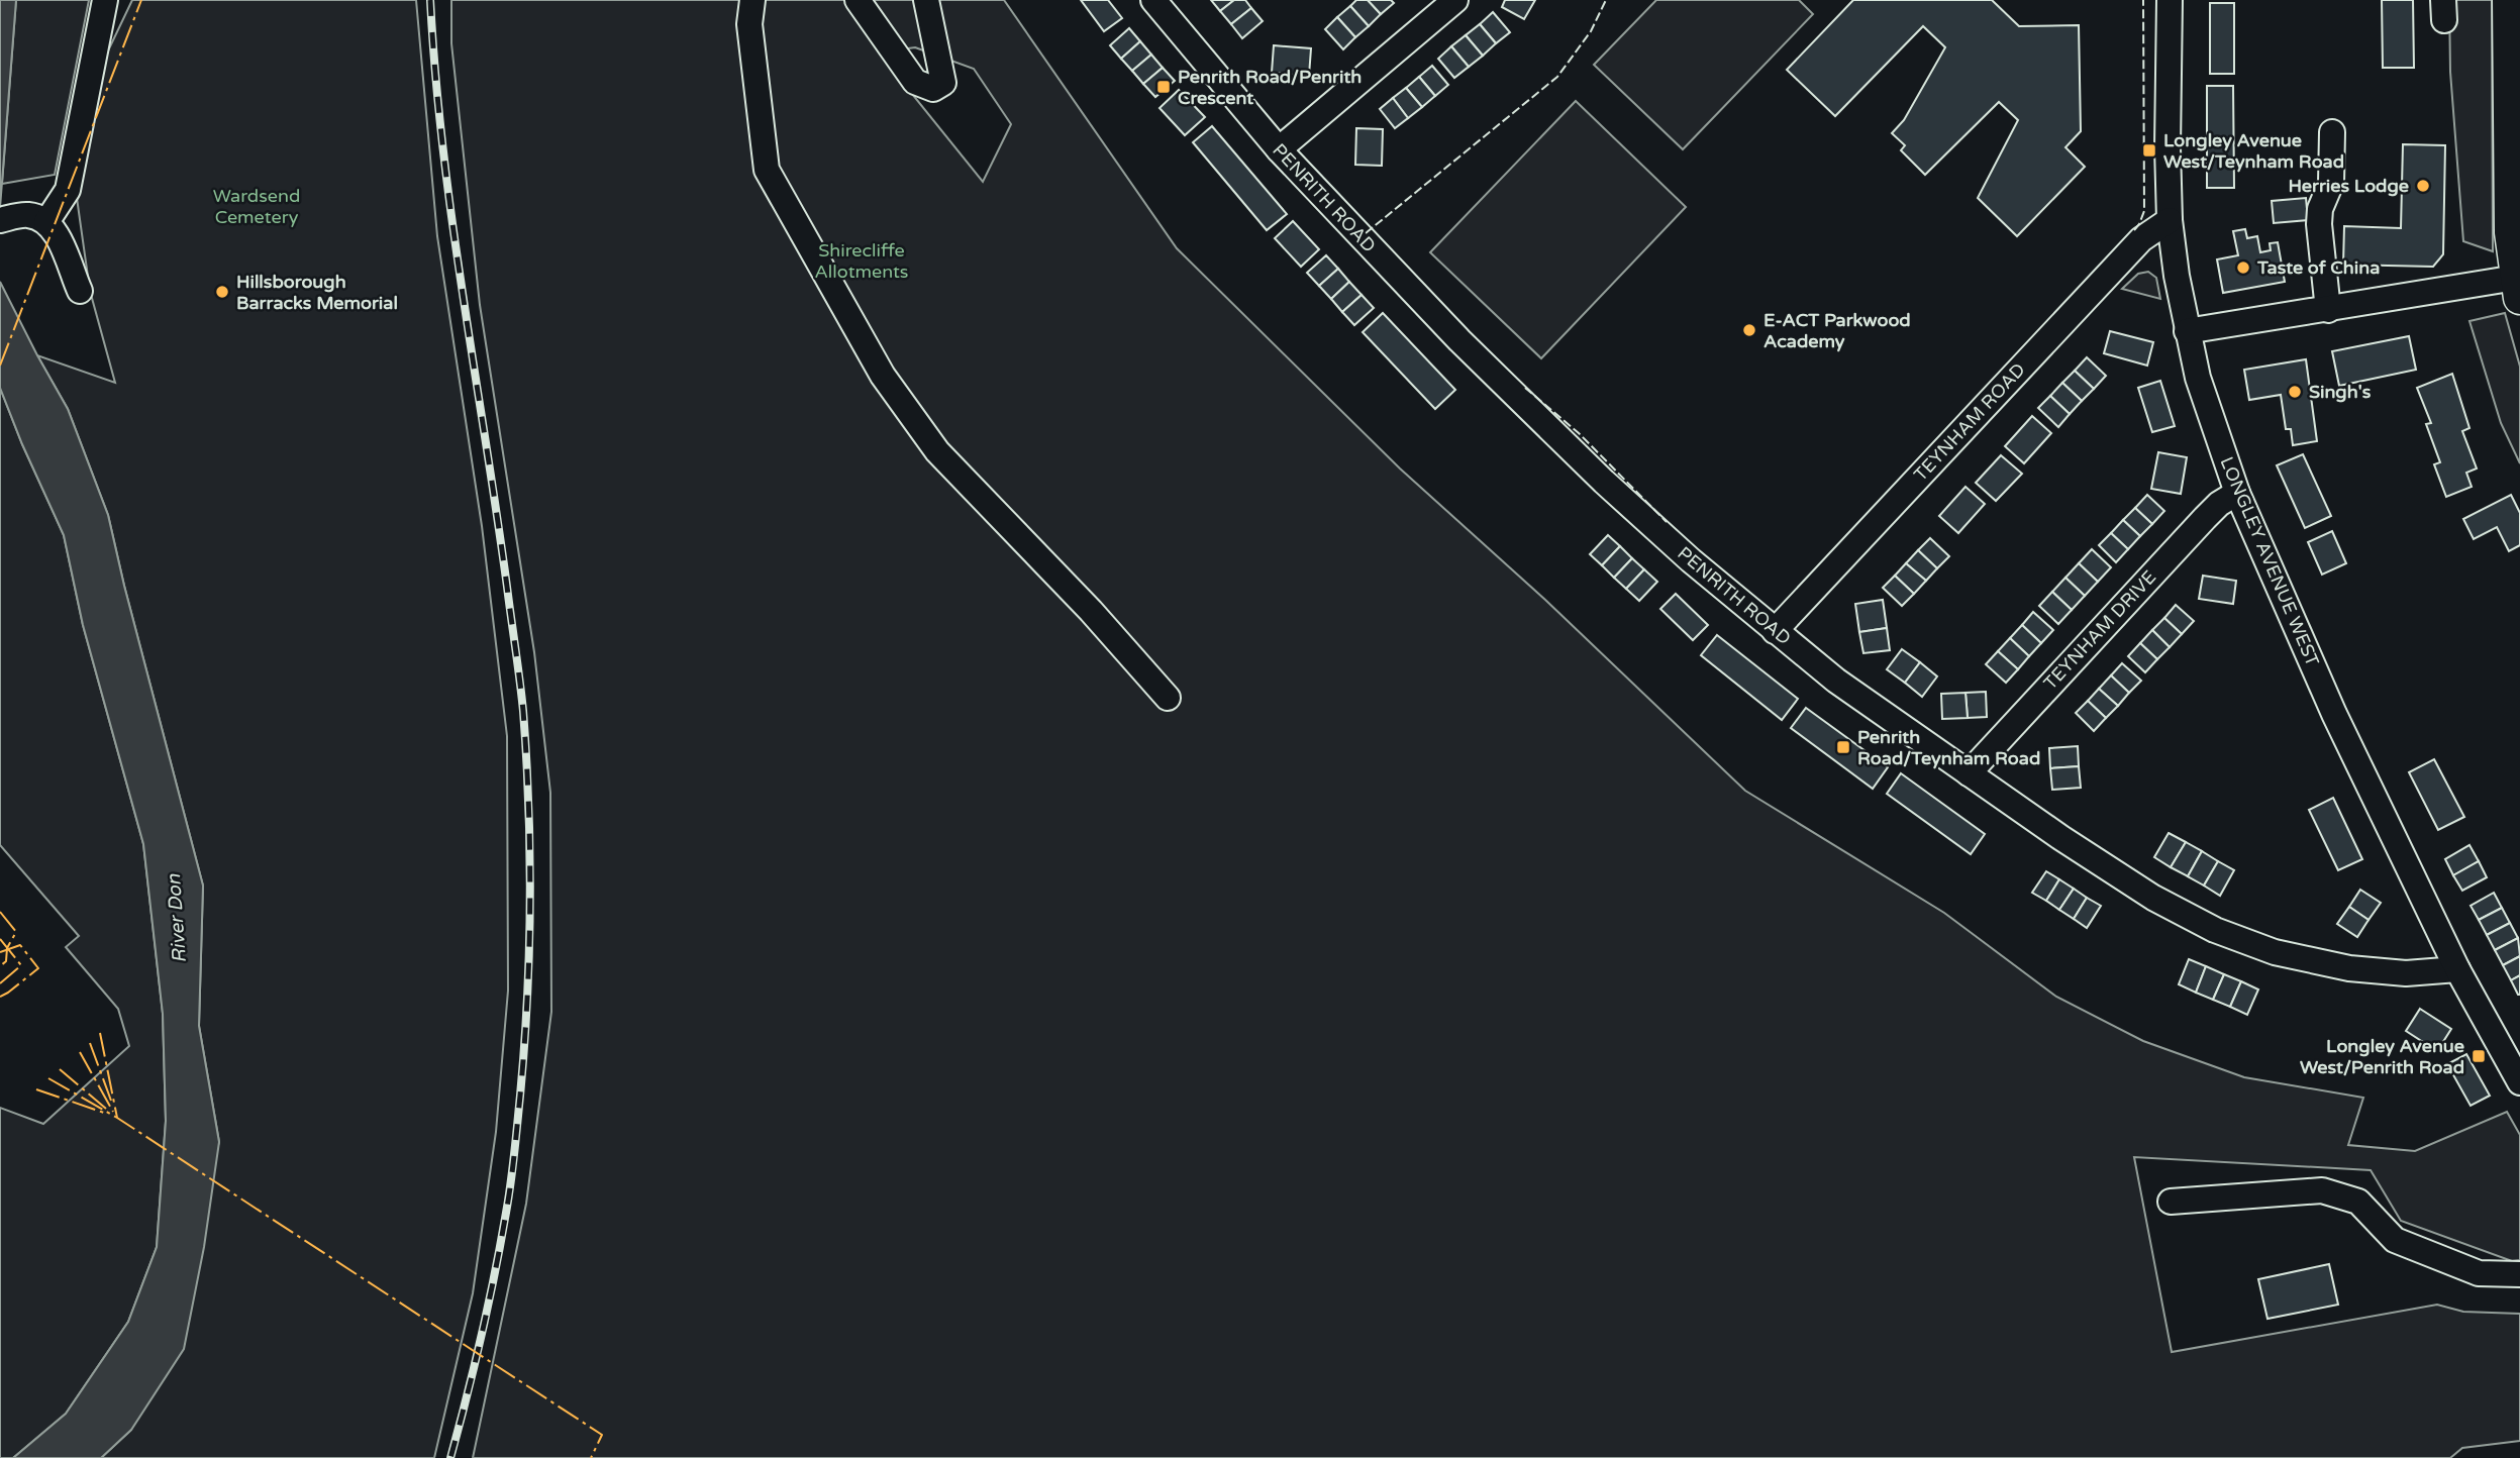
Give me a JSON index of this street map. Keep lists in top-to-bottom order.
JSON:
{
  "streets": {
    "street": [
      "PENRITH ROAD",
      "TEYNHAM ROAD",
      "LONGLEY AVENUE WEST",
      "TEYNHAM DRIVE"
    ]
  },
  "crossings": [
    ["PENRITH ROAD", "TEYNHAM ROAD"],
    ["PENRITH ROAD", "LONGLEY AVENUE WEST"],
    ["PENRITH ROAD", "TEYNHAM DRIVE"],
    ["TEYNHAM ROAD", "LONGLEY AVENUE WEST"],
    ["LONGLEY AVENUE WEST", "TEYNHAM DRIVE"]
  ],
  "water": ["River Don"],
  "parks": ["Wardsend Cemetery", "Shirecliffe Allotments"],
  "places": {
    "transit": [
      "Penrith Road/Penrith Crescent",
      "Longley Avenue West/Teynham Road",
      "Penrith Road/Teynham Road",
      "Longley Avenue West/Penrith Road"
    ],
    "other": [
      "Herries Lodge",
      "Taste of China",
      "Hillsborough Barracks Memorial",
      "E-ACT Parkwood Academy",
      "Singh's"
    ]
  }
}
